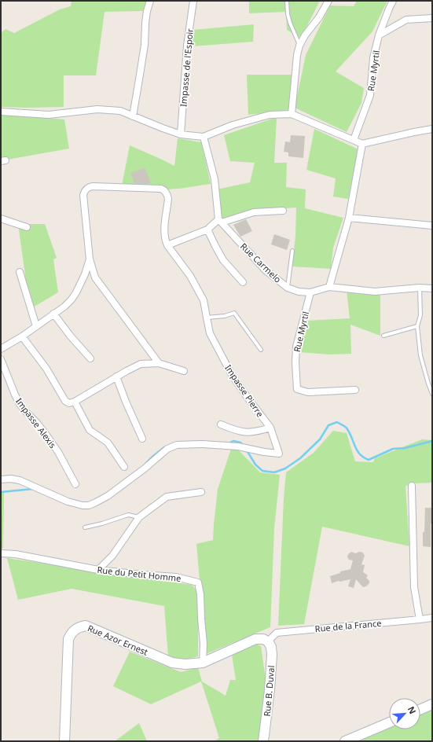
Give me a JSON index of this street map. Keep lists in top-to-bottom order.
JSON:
{
  "streets": {
    "street": [
      "Impasse de l'Espoir",
      "Rue Myrtil",
      "Rue Carmelo",
      "Impasse Pierre",
      "Impasse Alexis",
      "Rue du Petit Homme",
      "Rue de la France",
      "Rue Azor Ernest",
      "Rue B. Duval"
    ]
  },
  "crossings": [
    ["Rue Myrtil", "Rue Carmelo"],
    ["Rue du Petit Homme", "Rue Azor Ernest"],
    ["Rue de la France", "Rue Azor Ernest"],
    ["Rue de la France", "Rue B. Duval"],
    ["Rue Azor Ernest", "Rue B. Duval"]
  ],
  "north": "top right"
}
